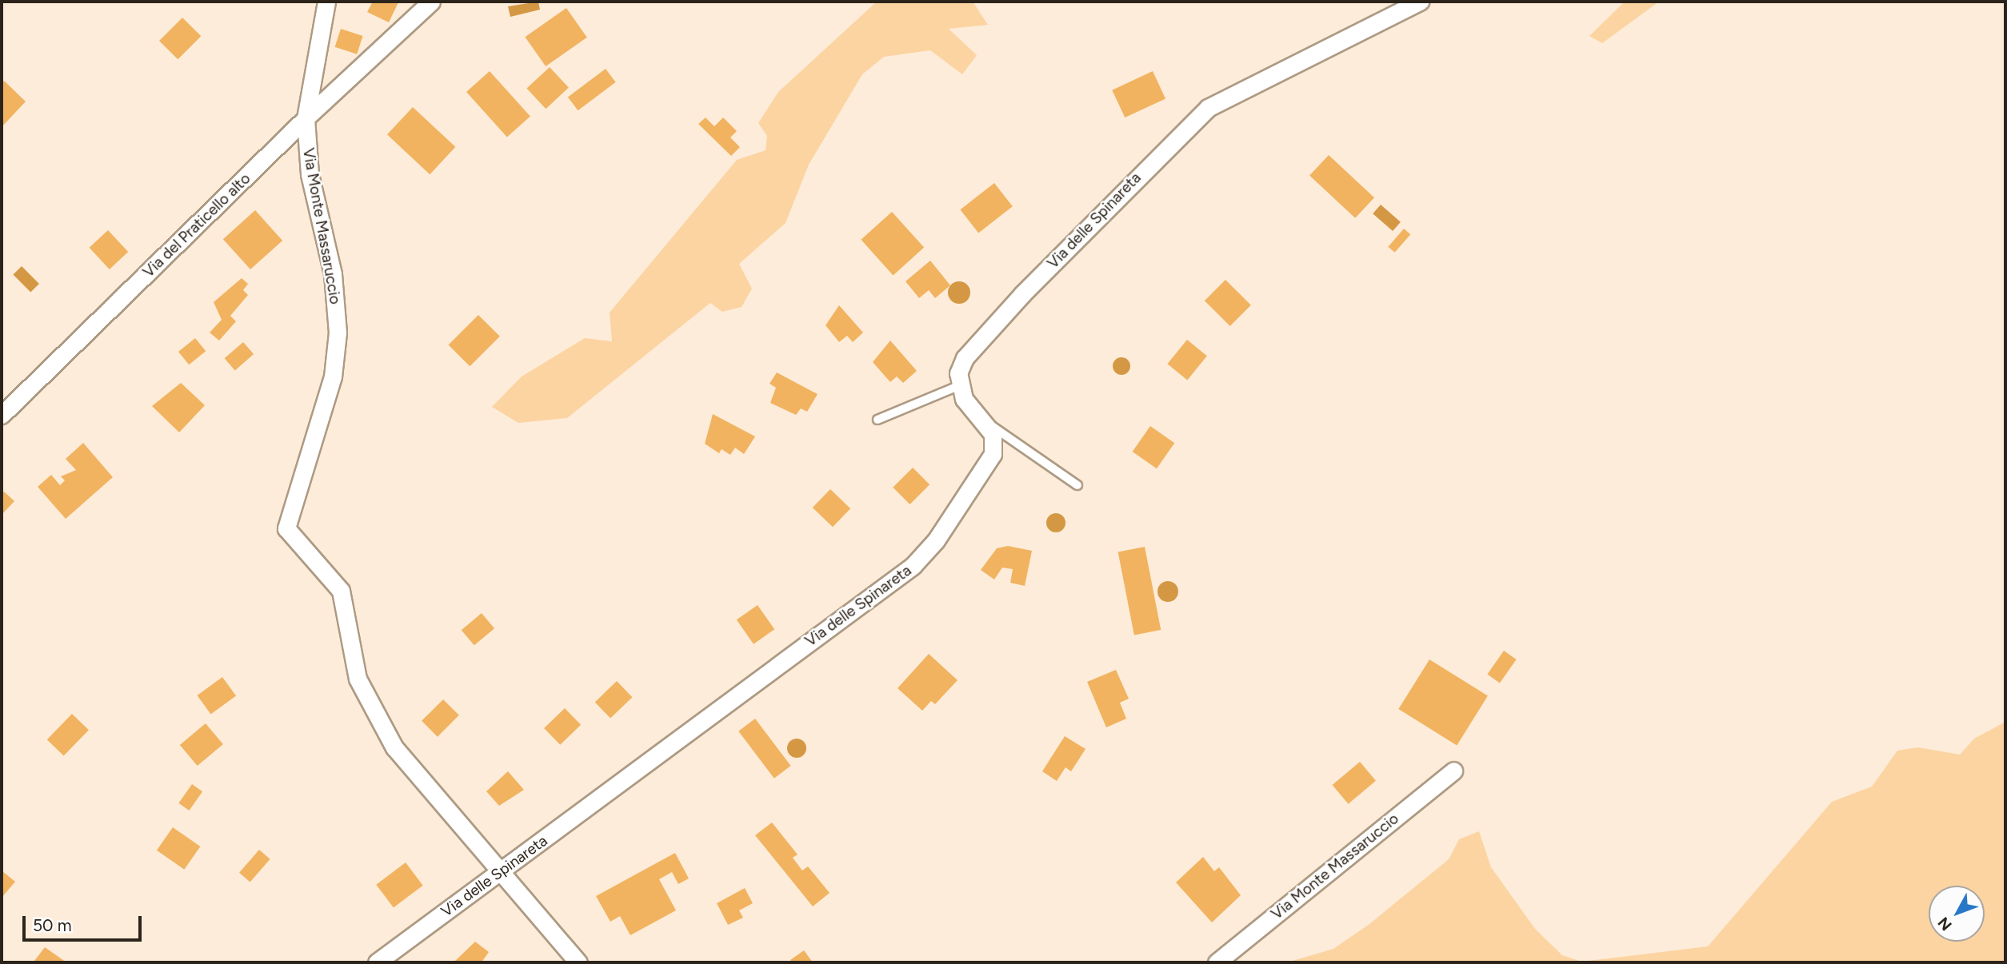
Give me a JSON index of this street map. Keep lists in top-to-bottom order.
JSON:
{
  "streets": {
    "street": ["Via delle Spinareta", "Via del Praticello alto", "Via Monte Massaruccio"]
  },
  "crossings": [
    ["Via delle Spinareta", "Via Monte Massaruccio"],
    ["Via del Praticello alto", "Via Monte Massaruccio"]
  ],
  "scale_bar": "50 m",
  "north": "bottom left"
}
